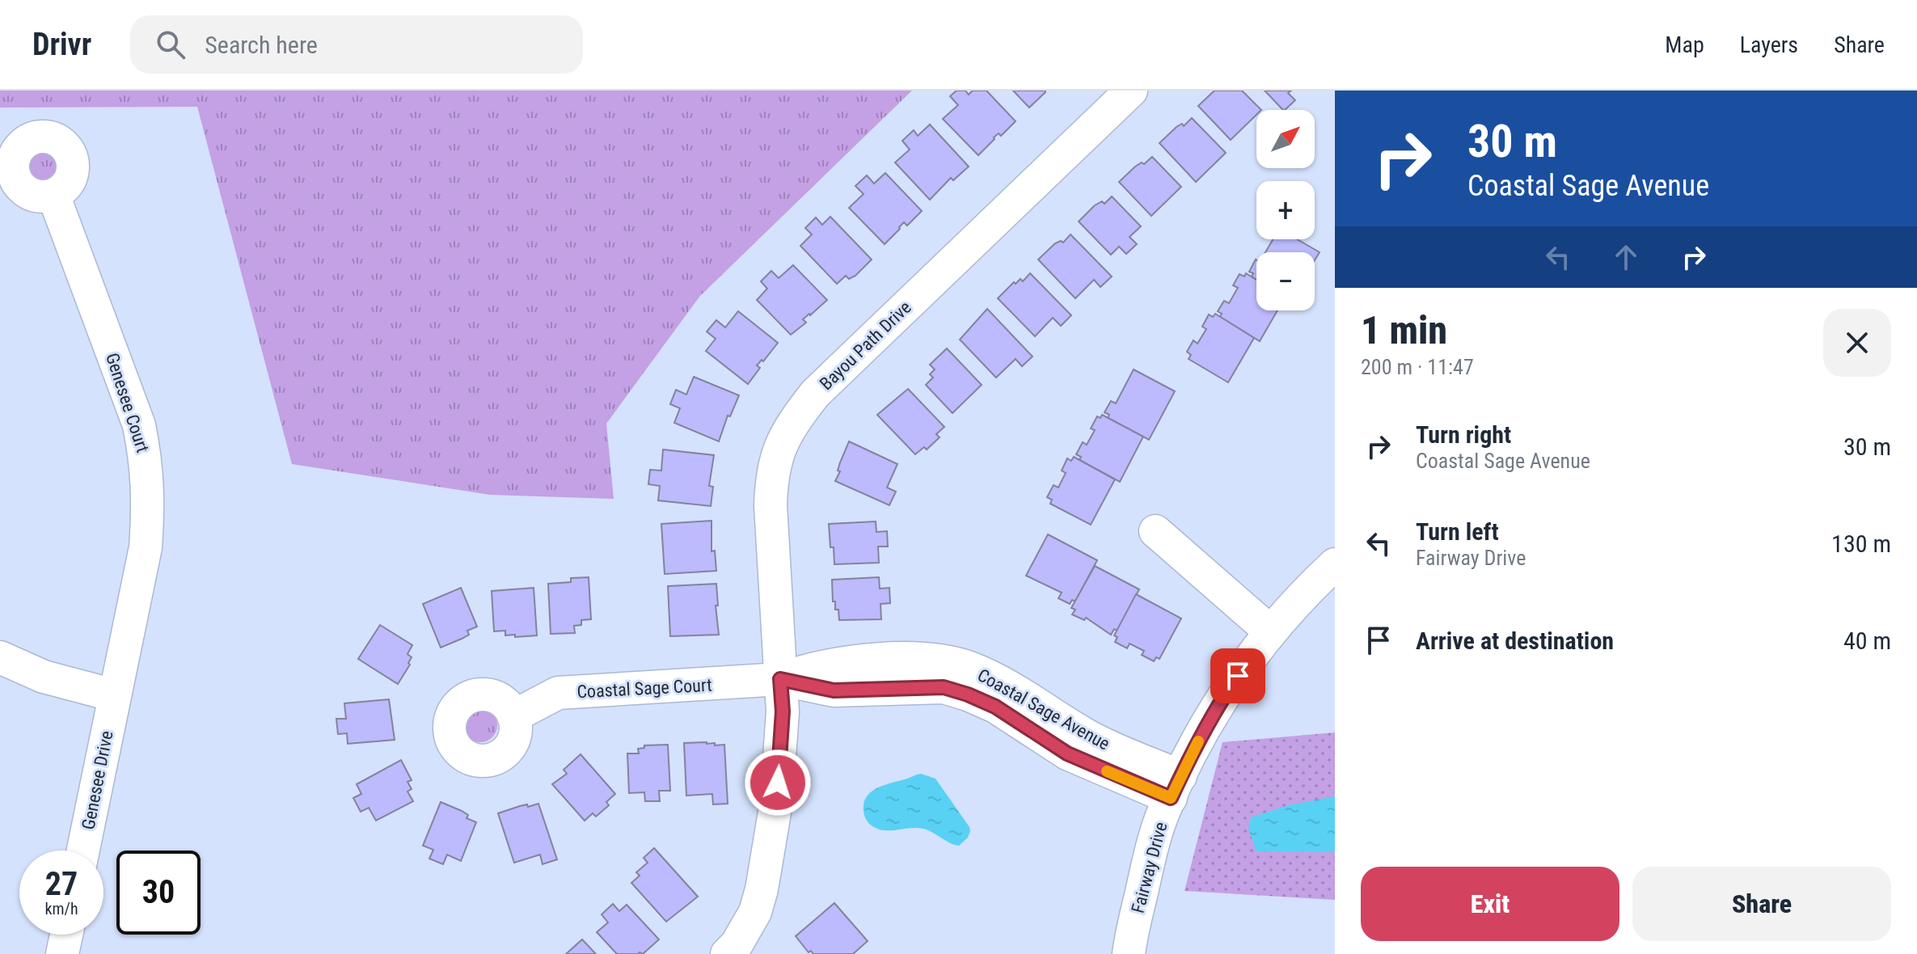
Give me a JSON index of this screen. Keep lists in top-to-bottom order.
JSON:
{
  "streets": {
    "street": [
      "Bayou Path Drive",
      "Genesee Court",
      "Coastal Sage Court",
      "Coastal Sage Avenue",
      "Genesee Drive",
      "Fairway Drive"
    ]
  },
  "crossings": [
    ["Bayou Path Drive", "Coastal Sage Court"],
    ["Bayou Path Drive", "Coastal Sage Avenue"],
    ["Genesee Court", "Genesee Drive"],
    ["Coastal Sage Court", "Coastal Sage Avenue"],
    ["Coastal Sage Avenue", "Fairway Drive"]
  ],
  "north": "top right",
  "page": {
    "header": "Drivr",
    "search": "Search here",
    "nav": ["Map", "Layers", "Share"],
    "turn": ["30 m", "Coastal Sage Avenue"],
    "map_buttons": ["+", "−"],
    "heading": ["1 min", "200 m · 11:47"],
    "list": [
      {
        "name": "Turn right",
        "note": "Coastal Sage Avenue",
        "value": "30 m"
      },
      {
        "name": "Turn left",
        "note": "Fairway Drive",
        "value": "130 m"
      },
      {
        "name": "Arrive at destination",
        "value": "40 m"
      }
    ],
    "speed": "27 km/h",
    "limit": "30",
    "buttons": ["Exit", "Share"]
  }
}
